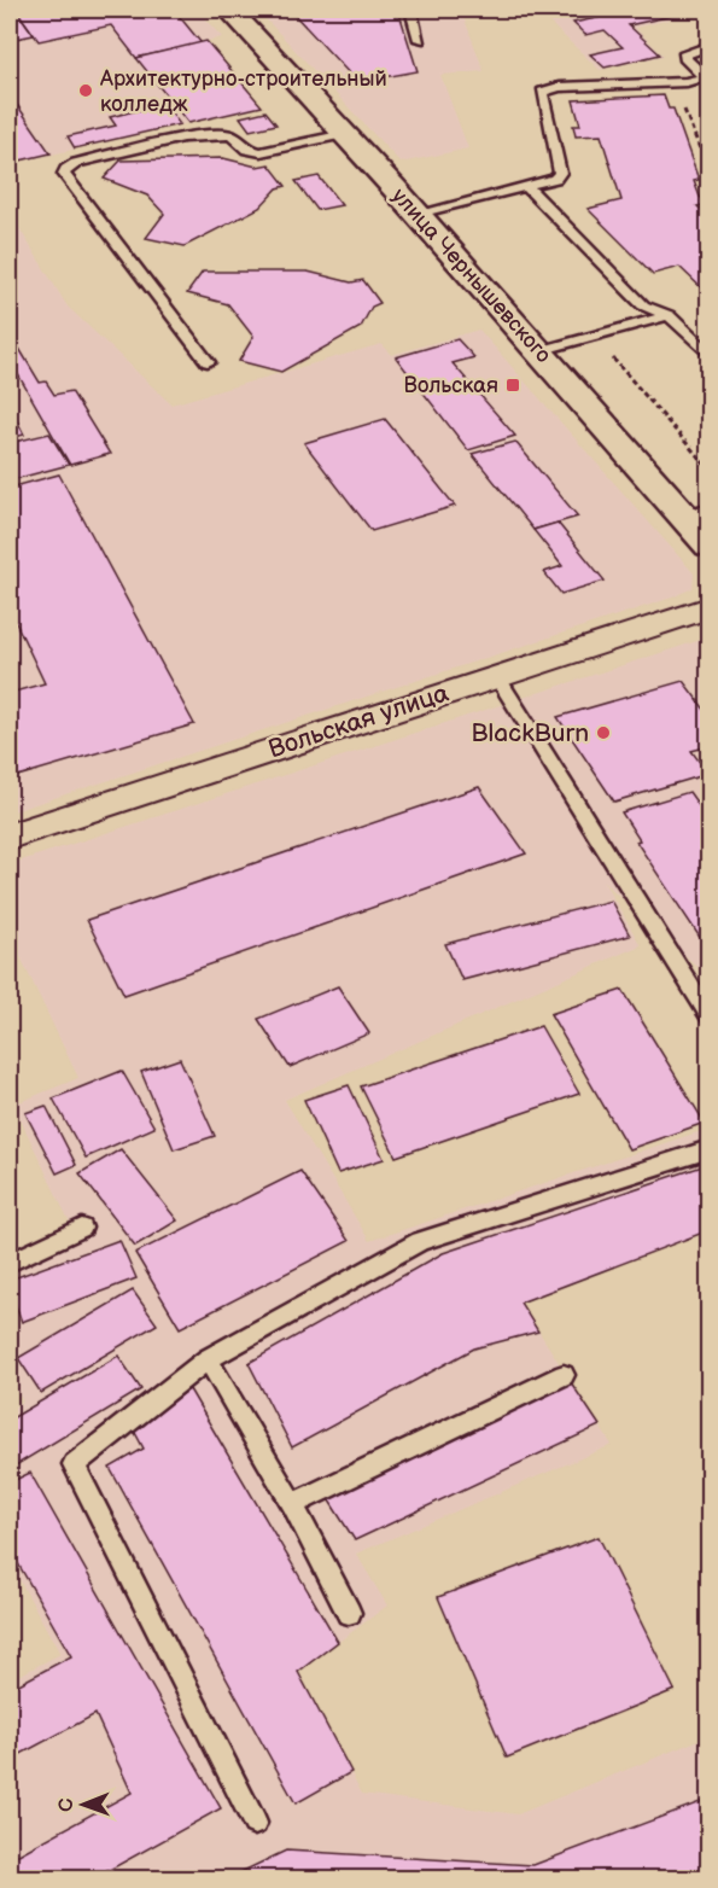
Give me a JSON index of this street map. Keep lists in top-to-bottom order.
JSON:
{
  "streets": {
    "main road": ["улица Чернышевского"],
    "street": ["Вольская улица"]
  },
  "places": {
    "other": ["Архитектурно-строительный колледж", "BlackBurn"],
    "transit": ["Вольская"]
  },
  "north": "left"
}
